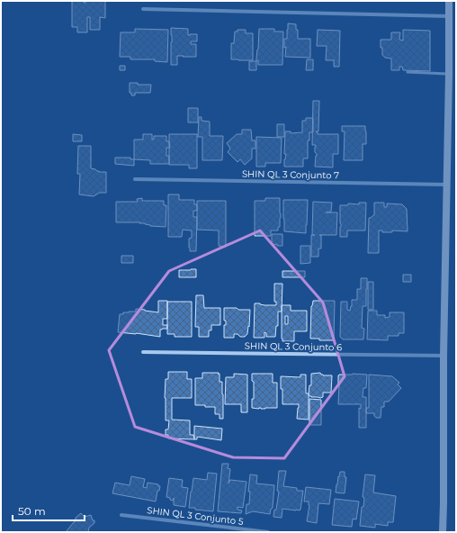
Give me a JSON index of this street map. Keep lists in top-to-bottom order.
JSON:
{
  "streets": {
    "street": ["SHIN QL 3 Conjunto 7", "SHIN QL 3 Conjunto 6", "SHIN QL 3 Conjunto 5"]
  },
  "scale_bar": "50 m"
}
